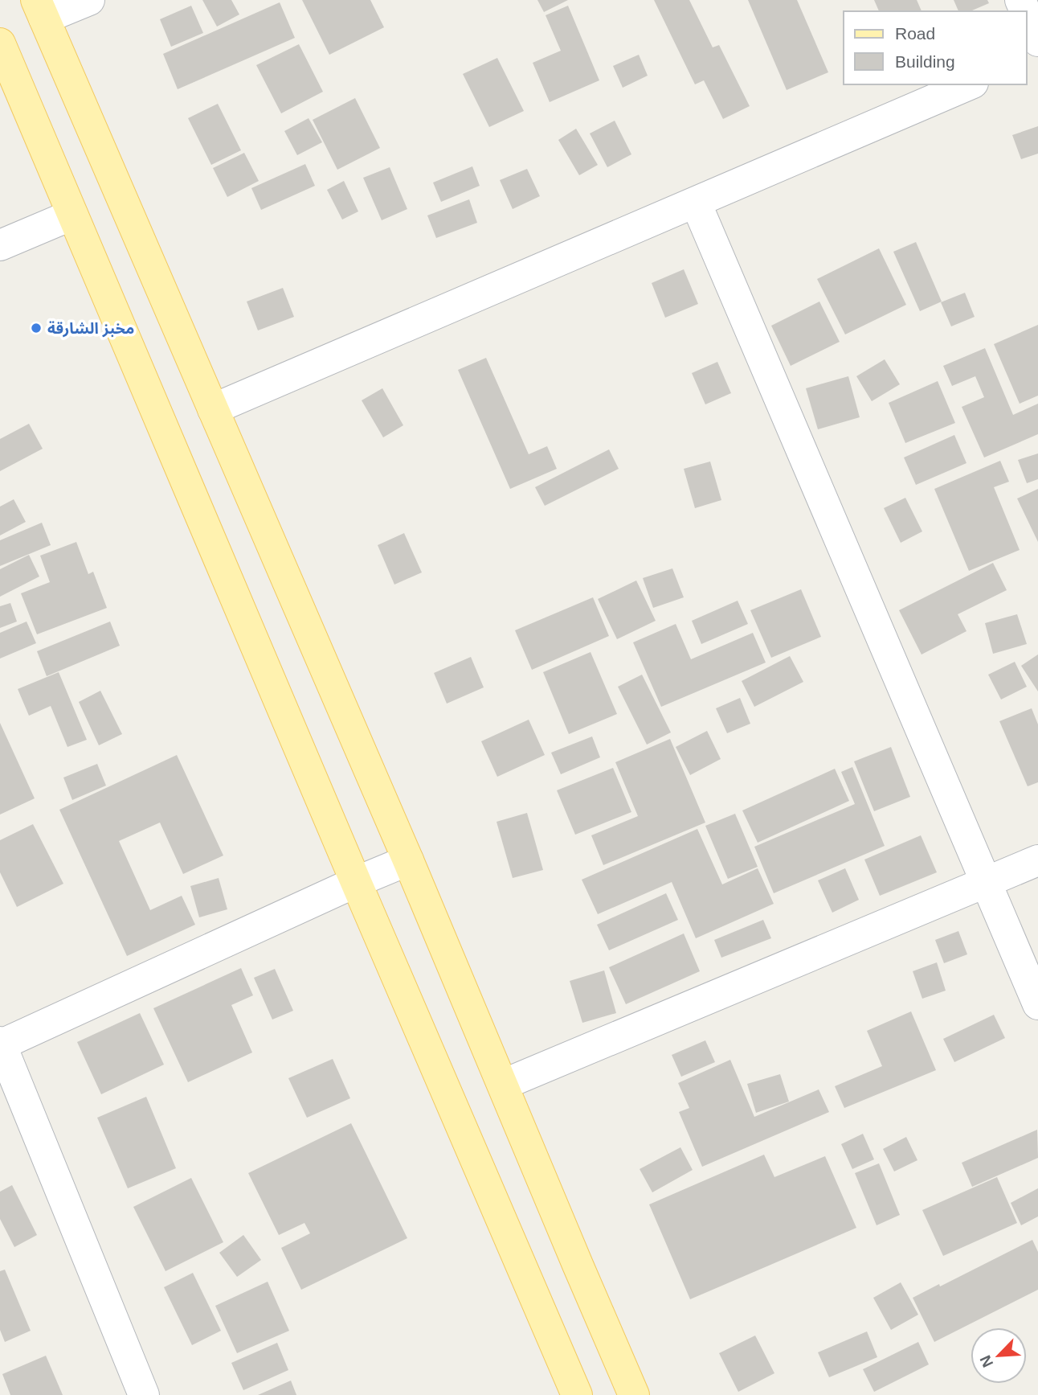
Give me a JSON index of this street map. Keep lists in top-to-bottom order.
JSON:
{
  "places": ["مخبز الشارقة"],
  "legend": ["Road", "Building"],
  "north": "bottom left"
}
